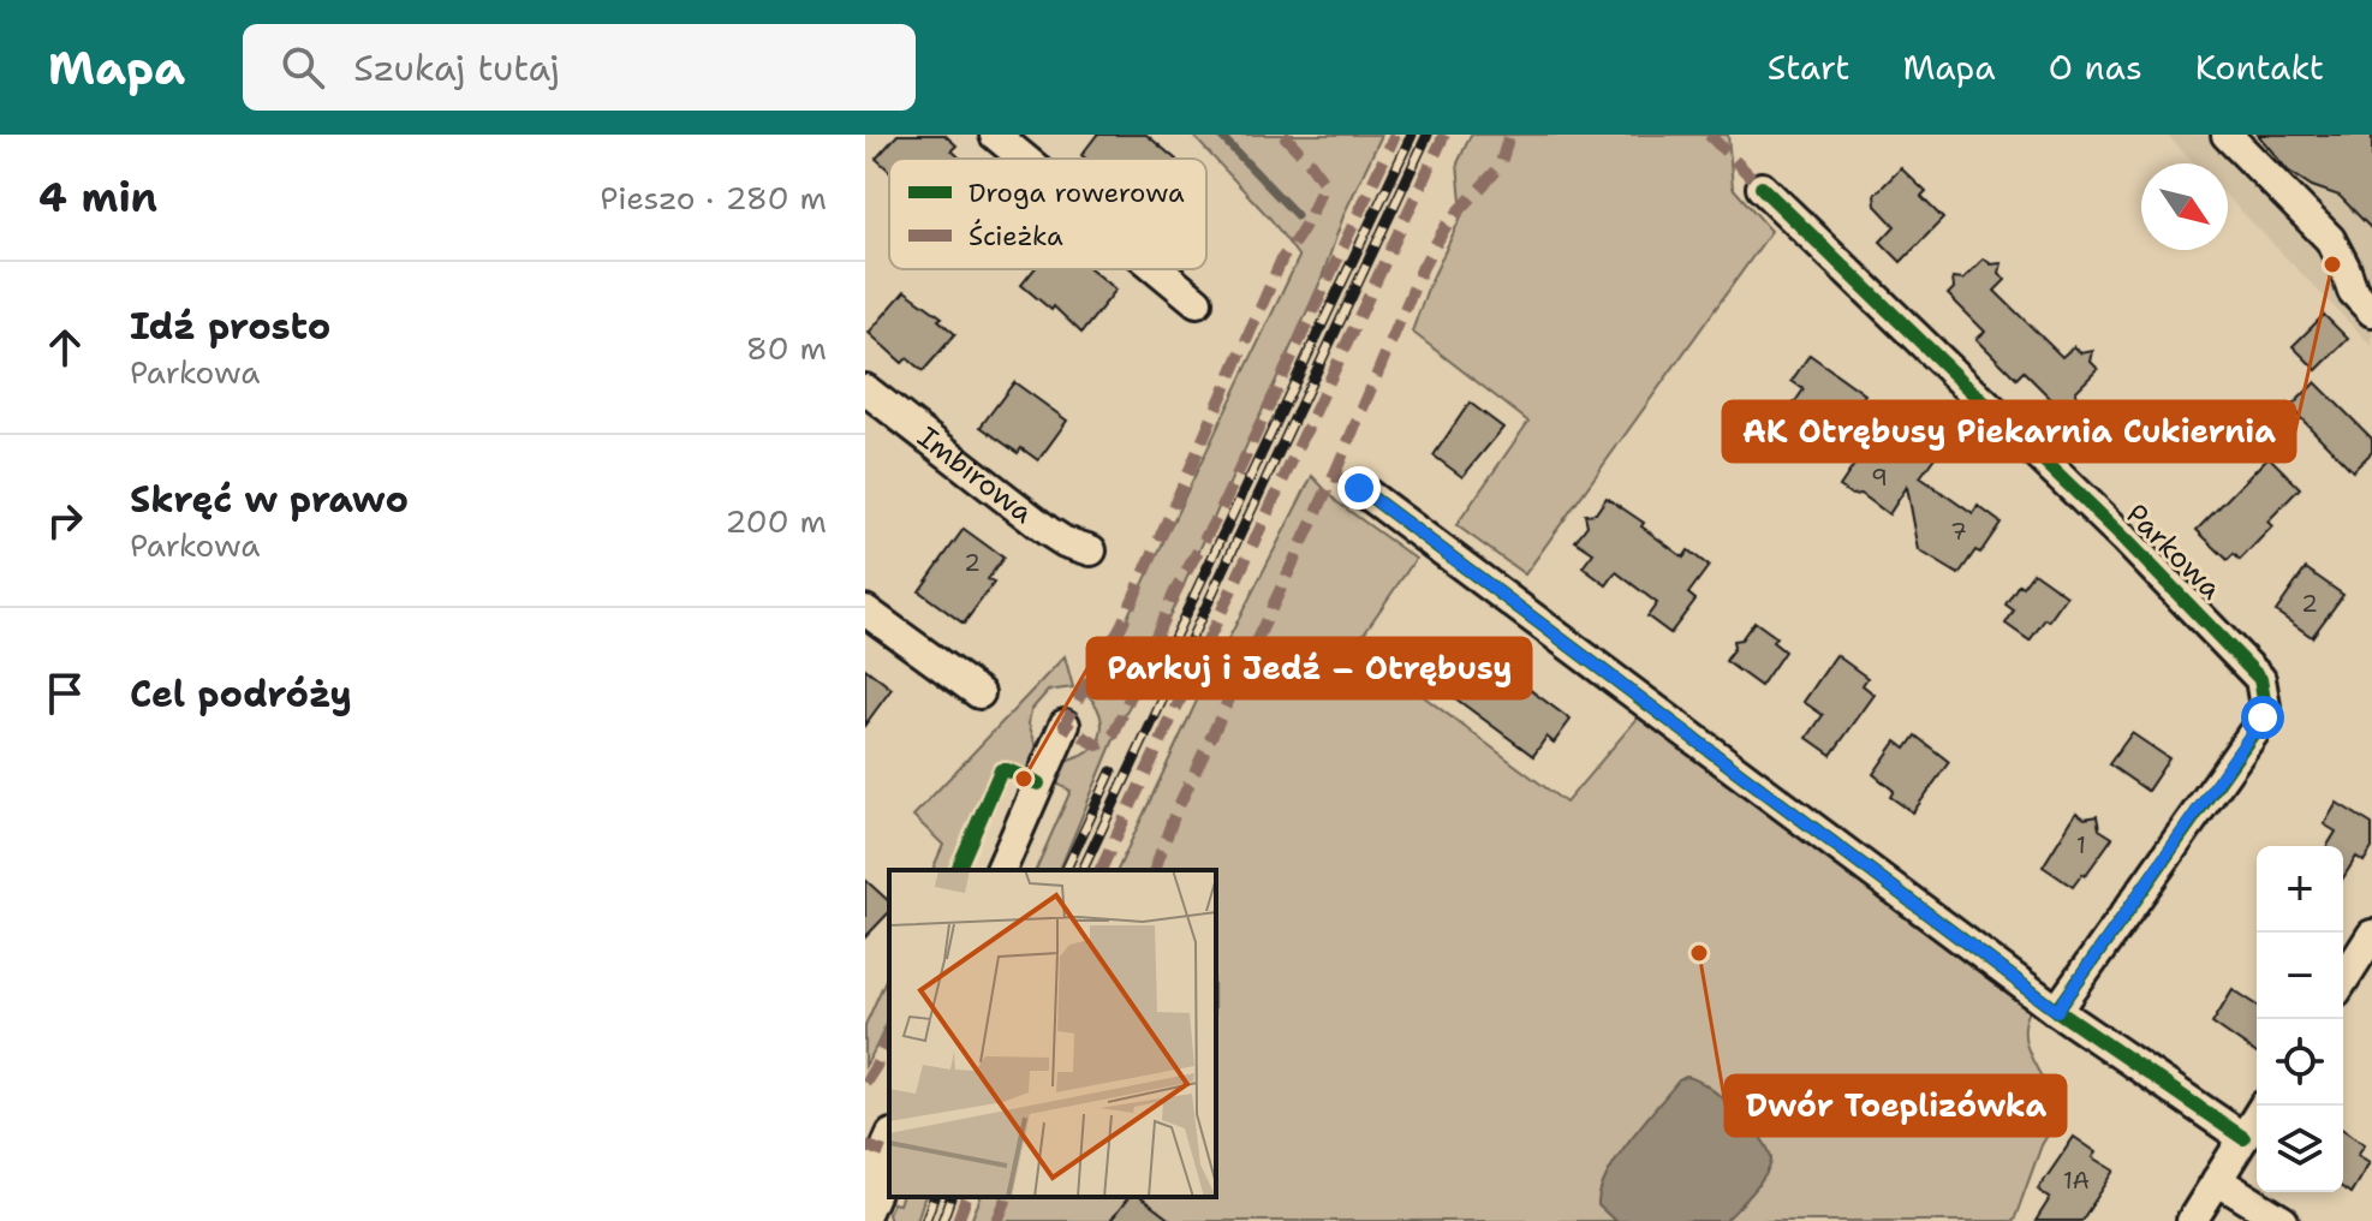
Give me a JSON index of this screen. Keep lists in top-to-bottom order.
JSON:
{
  "streets": {
    "street": ["Imbirowa", "Parkowa"]
  },
  "places": ["AK Otrębusy Piekarnia Cukiernia", "Parkuj i Jedź – Otrębusy", "Dwór Toeplizówka"],
  "house_numbers": [
    "9",
    "7",
    "2",
    "2",
    "1",
    "1A"
  ],
  "legend": ["Droga rowerowa", "Ścieżka"],
  "north": "bottom right",
  "page": {
    "header": "Mapa",
    "search": "Szukaj tutaj",
    "nav": [
      "Start",
      "Mapa",
      "O nas",
      "Kontakt"
    ],
    "heading": ["4 min", "Pieszo · 280 m"],
    "list": [
      ["Idź prosto", "Parkowa", "80 m"],
      ["Skręć w prawo", "Parkowa", "200 m"],
      "Cel podróży"
    ],
    "map_buttons": ["+", "−"]
  }
}
